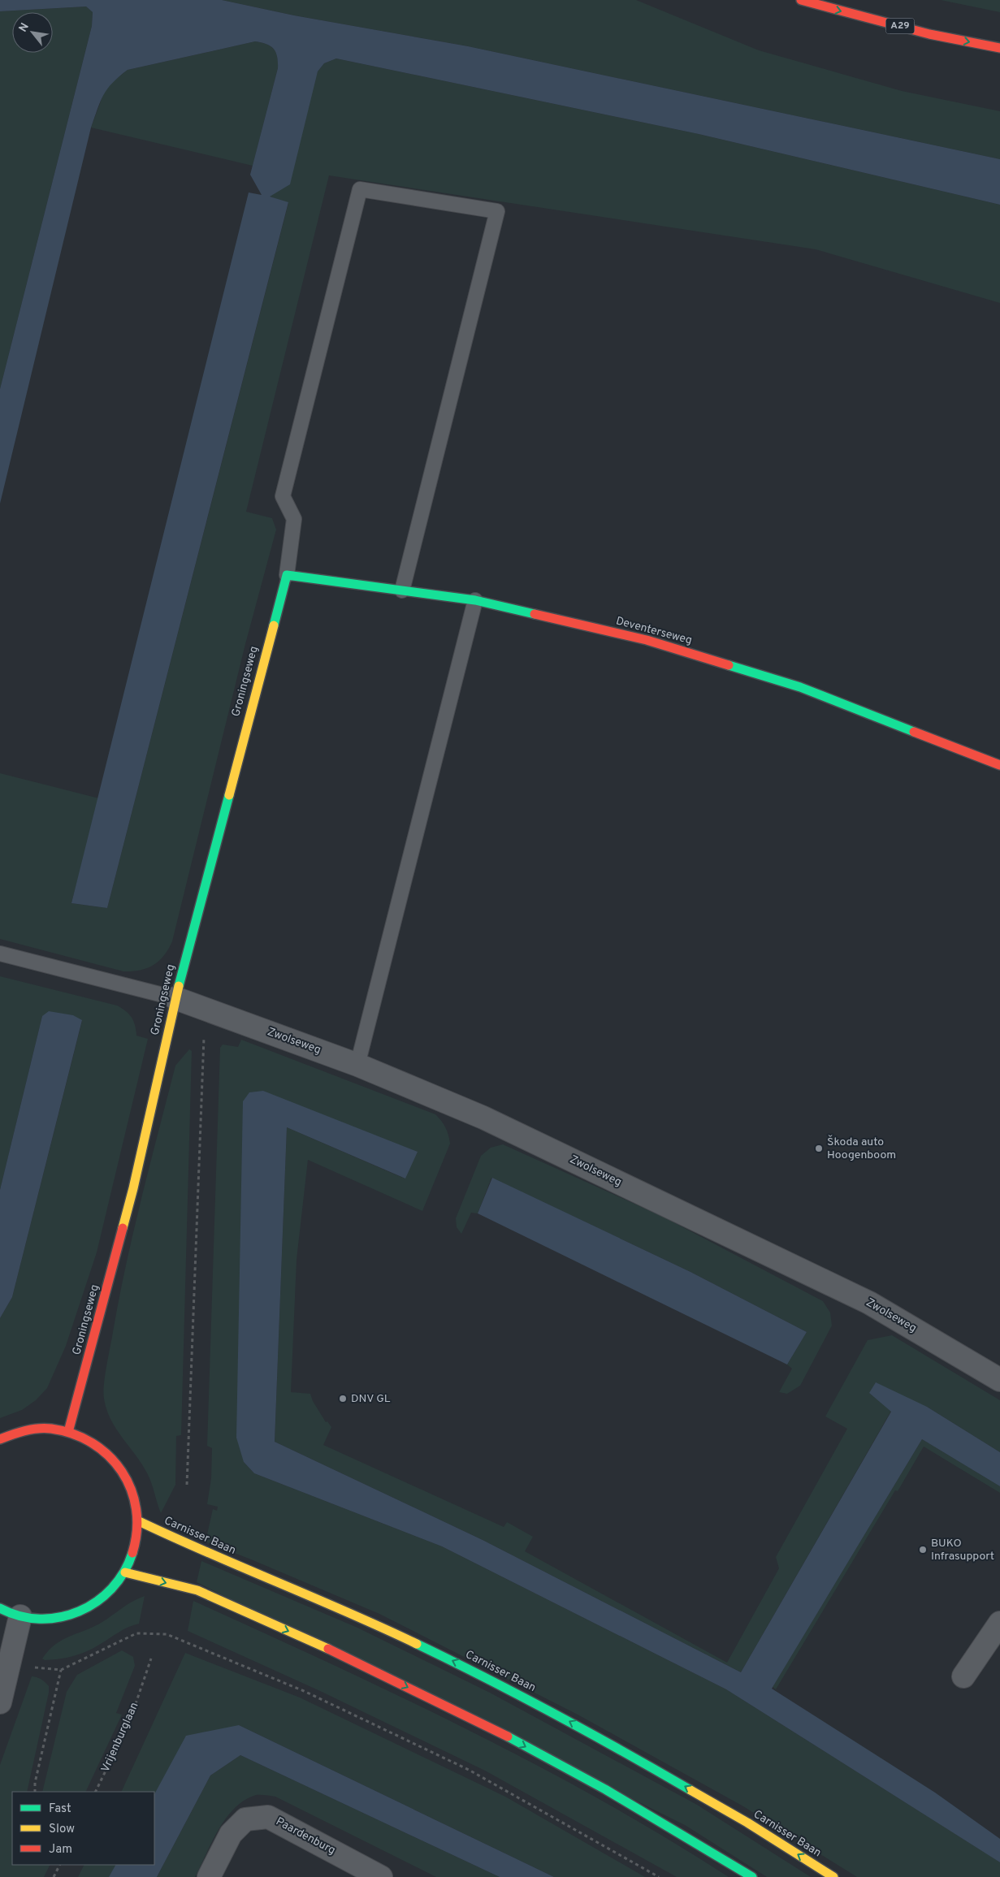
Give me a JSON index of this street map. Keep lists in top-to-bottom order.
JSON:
{
  "streets": {
    "main road": [
      "A29",
      "Deventerseweg",
      "Groningseweg",
      "Carnisser Baan"
    ],
    "street": ["Zwolseweg", "Paardenburg"],
    "path": ["Vrijenburglaan"]
  },
  "crossings": [
    ["Deventerseweg", "Groningseweg"],
    ["Groningseweg", "Zwolseweg"]
  ],
  "places": ["Škoda auto Hoogenboom", "DNV GL", "BUKO Infrasupport"],
  "legend": ["Fast", "Slow", "Jam"],
  "north": "top left"
}
